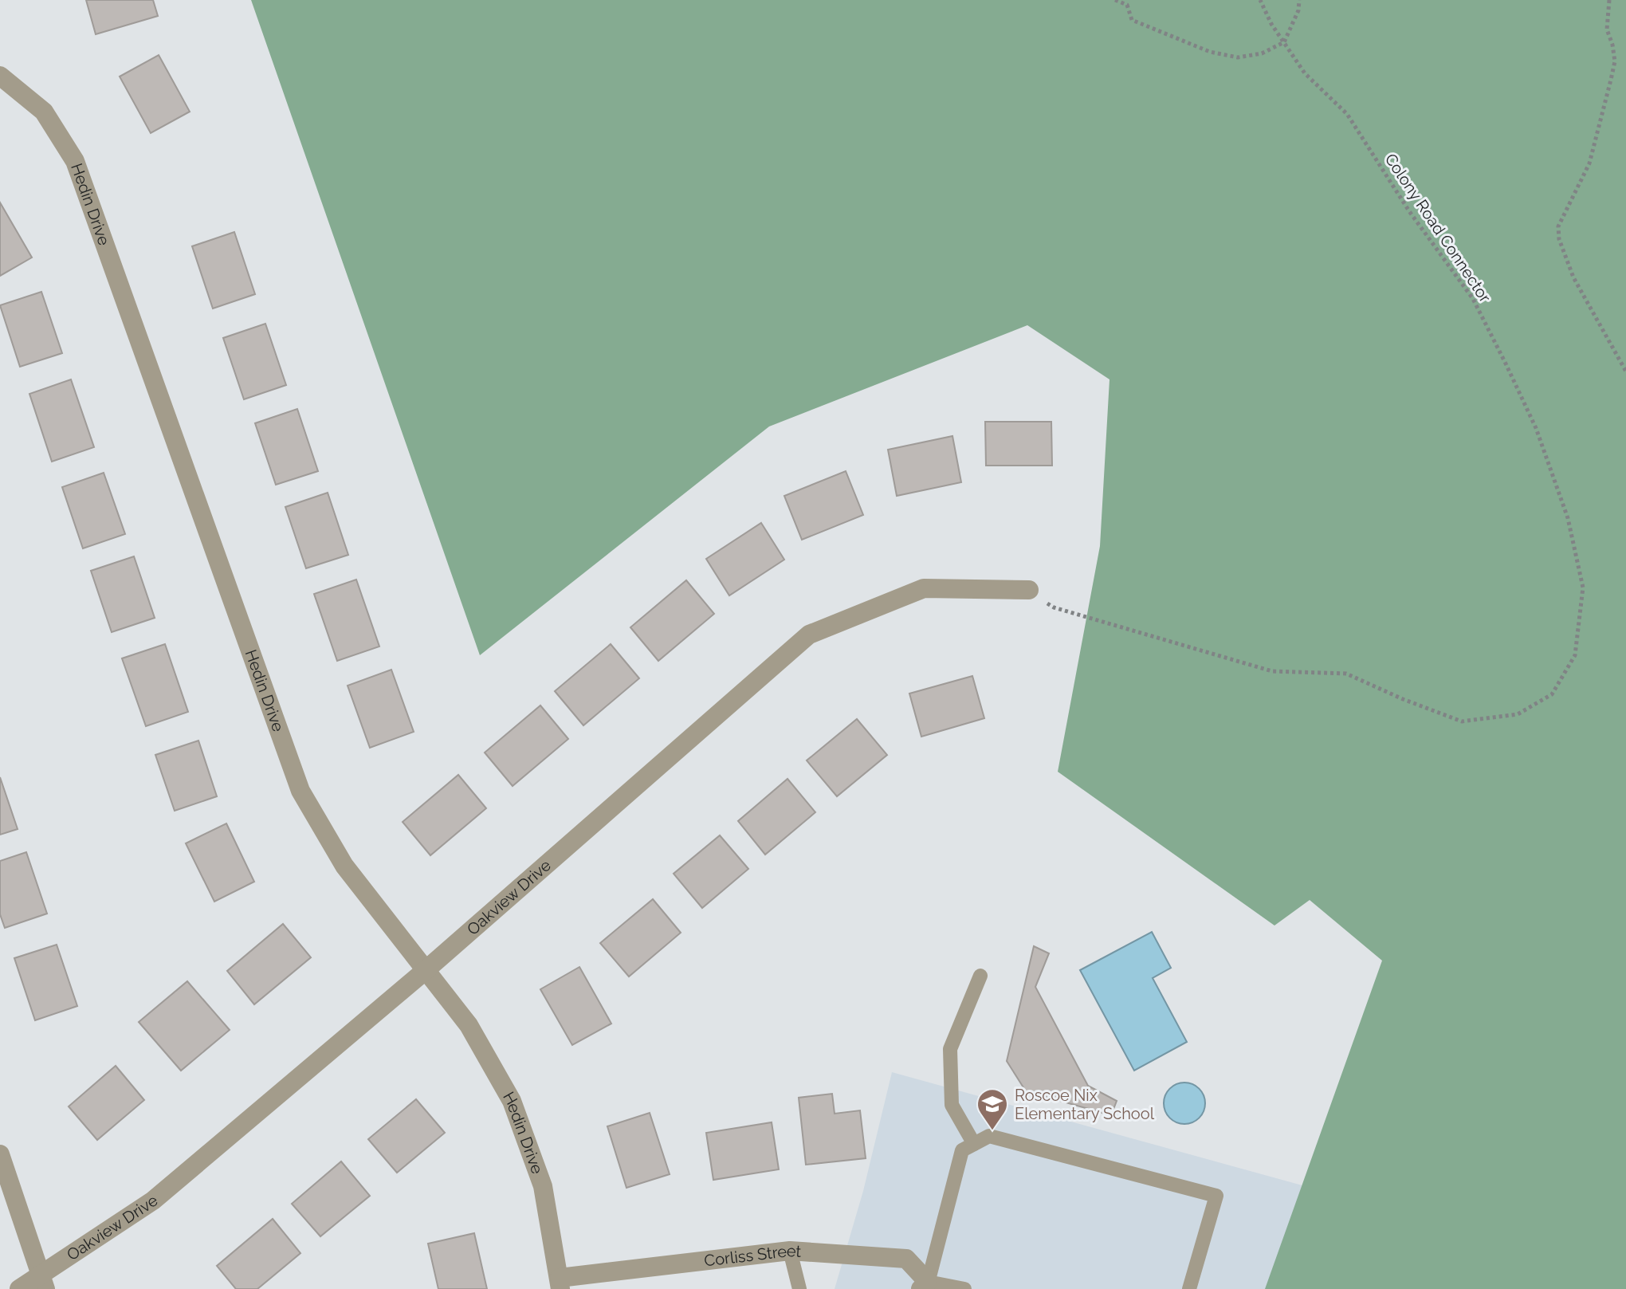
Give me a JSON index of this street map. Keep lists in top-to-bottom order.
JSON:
{
  "streets": {
    "street": ["Hedin Drive", "Oakview Drive", "Corliss Street"],
    "path": ["Colony Road Connector"]
  },
  "crossings": [
    ["Hedin Drive", "Oakview Drive"],
    ["Hedin Drive", "Corliss Street"],
    ["Colony Road Connector", "Oakview Drive"]
  ],
  "places": {
    "school or university": ["Roscoe Nix Elementary School"]
  }
}
